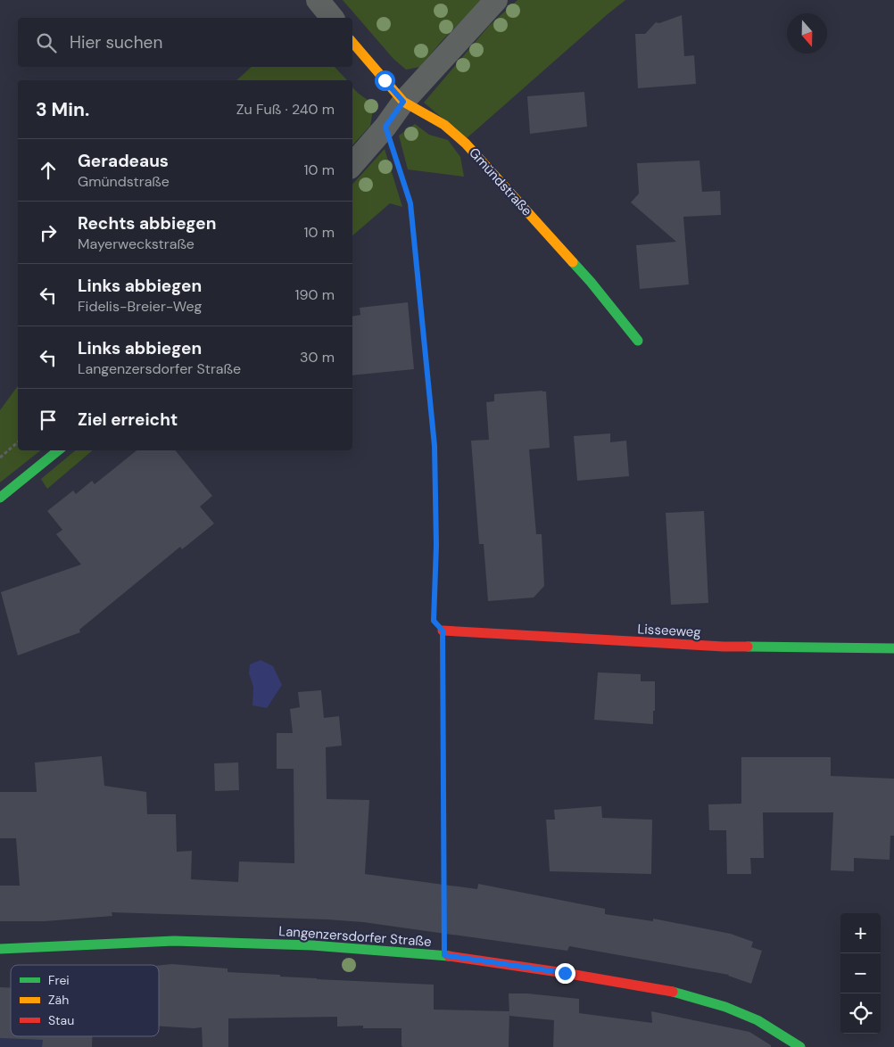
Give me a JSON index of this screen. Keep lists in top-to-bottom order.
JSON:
{
  "streets": {
    "street": ["Gmündstraße", "Lisseeweg", "Langenzersdorfer Straße"]
  },
  "legend": ["Frei", "Zäh", "Stau"],
  "north": "bottom",
  "page": {
    "search": "Hier suchen",
    "heading": ["3 Min.", "Zu Fuß · 240 m"],
    "list": [
      ["Geradeaus", "Gmündstraße", "10 m"],
      ["Rechts abbiegen", "Mayerweckstraße", "10 m"],
      ["Links abbiegen", "Fidelis-Breier-Weg", "190 m"],
      ["Links abbiegen", "Langenzersdorfer Straße", "30 m"],
      "Ziel erreicht"
    ],
    "map_buttons": ["+", "−"]
  }
}
